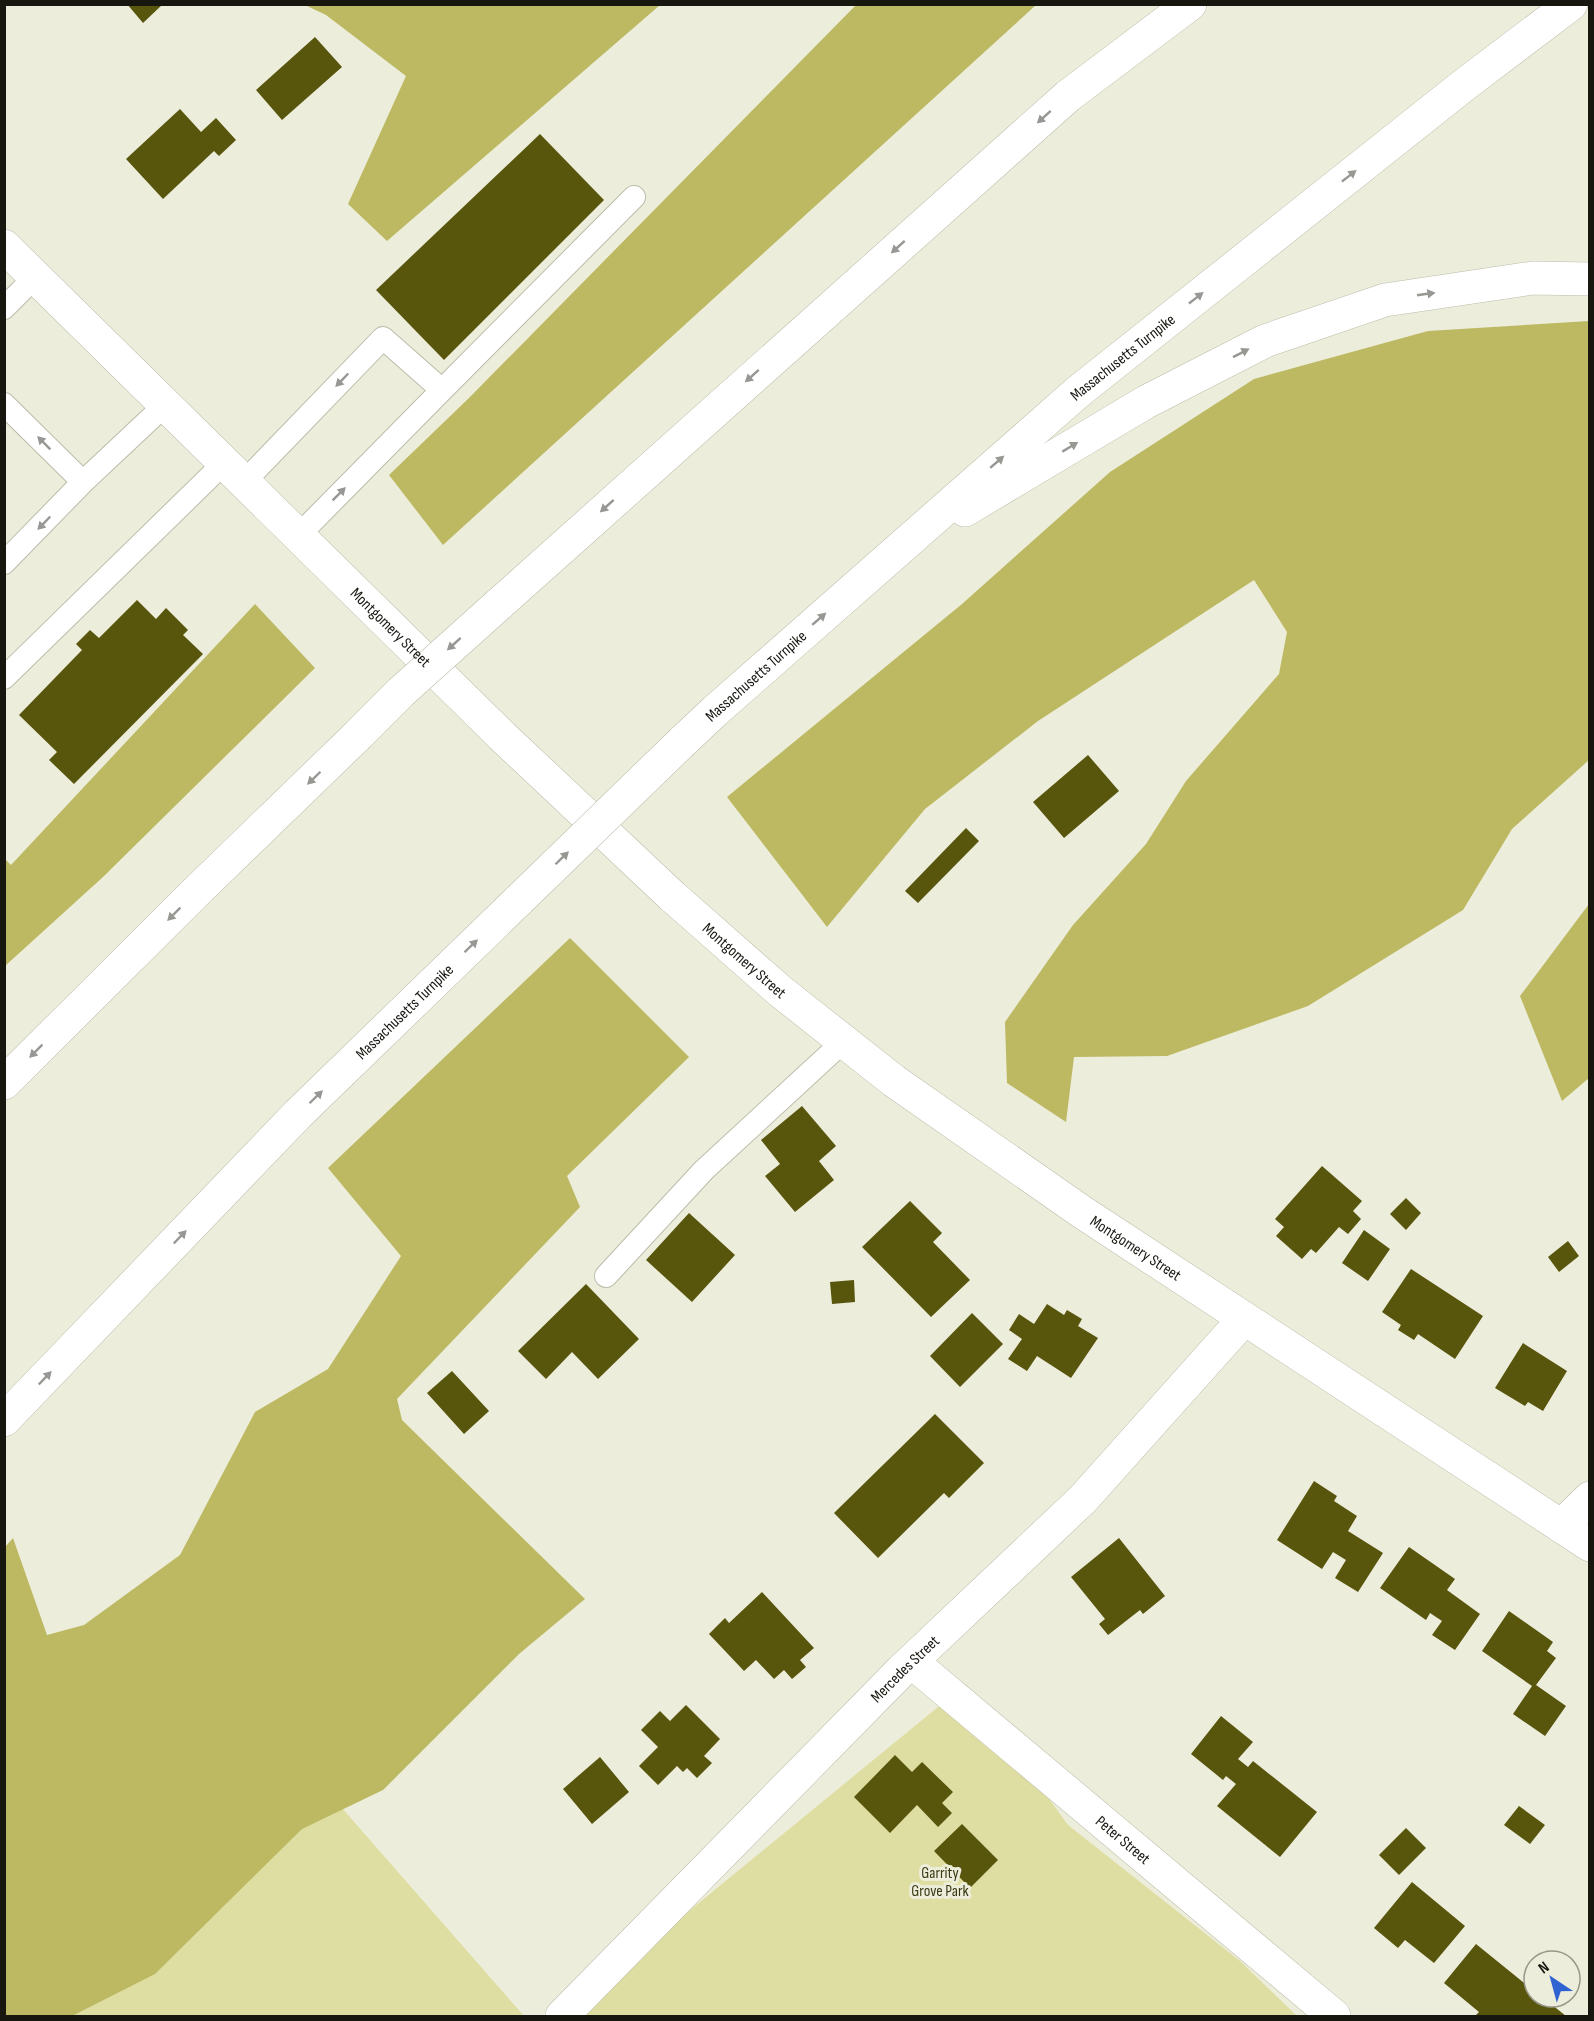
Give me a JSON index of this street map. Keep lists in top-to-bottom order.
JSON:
{
  "streets": {
    "main road": [
      "Massachusetts Turnpike",
      "Montgomery Street",
      "Mercedes Street",
      "Peter Street"
    ]
  },
  "crossings": [
    ["Montgomery Street", "Mercedes Street"],
    ["Mercedes Street", "Peter Street"]
  ],
  "parks": ["Garrity Grove Park"],
  "north": "top left"
}
